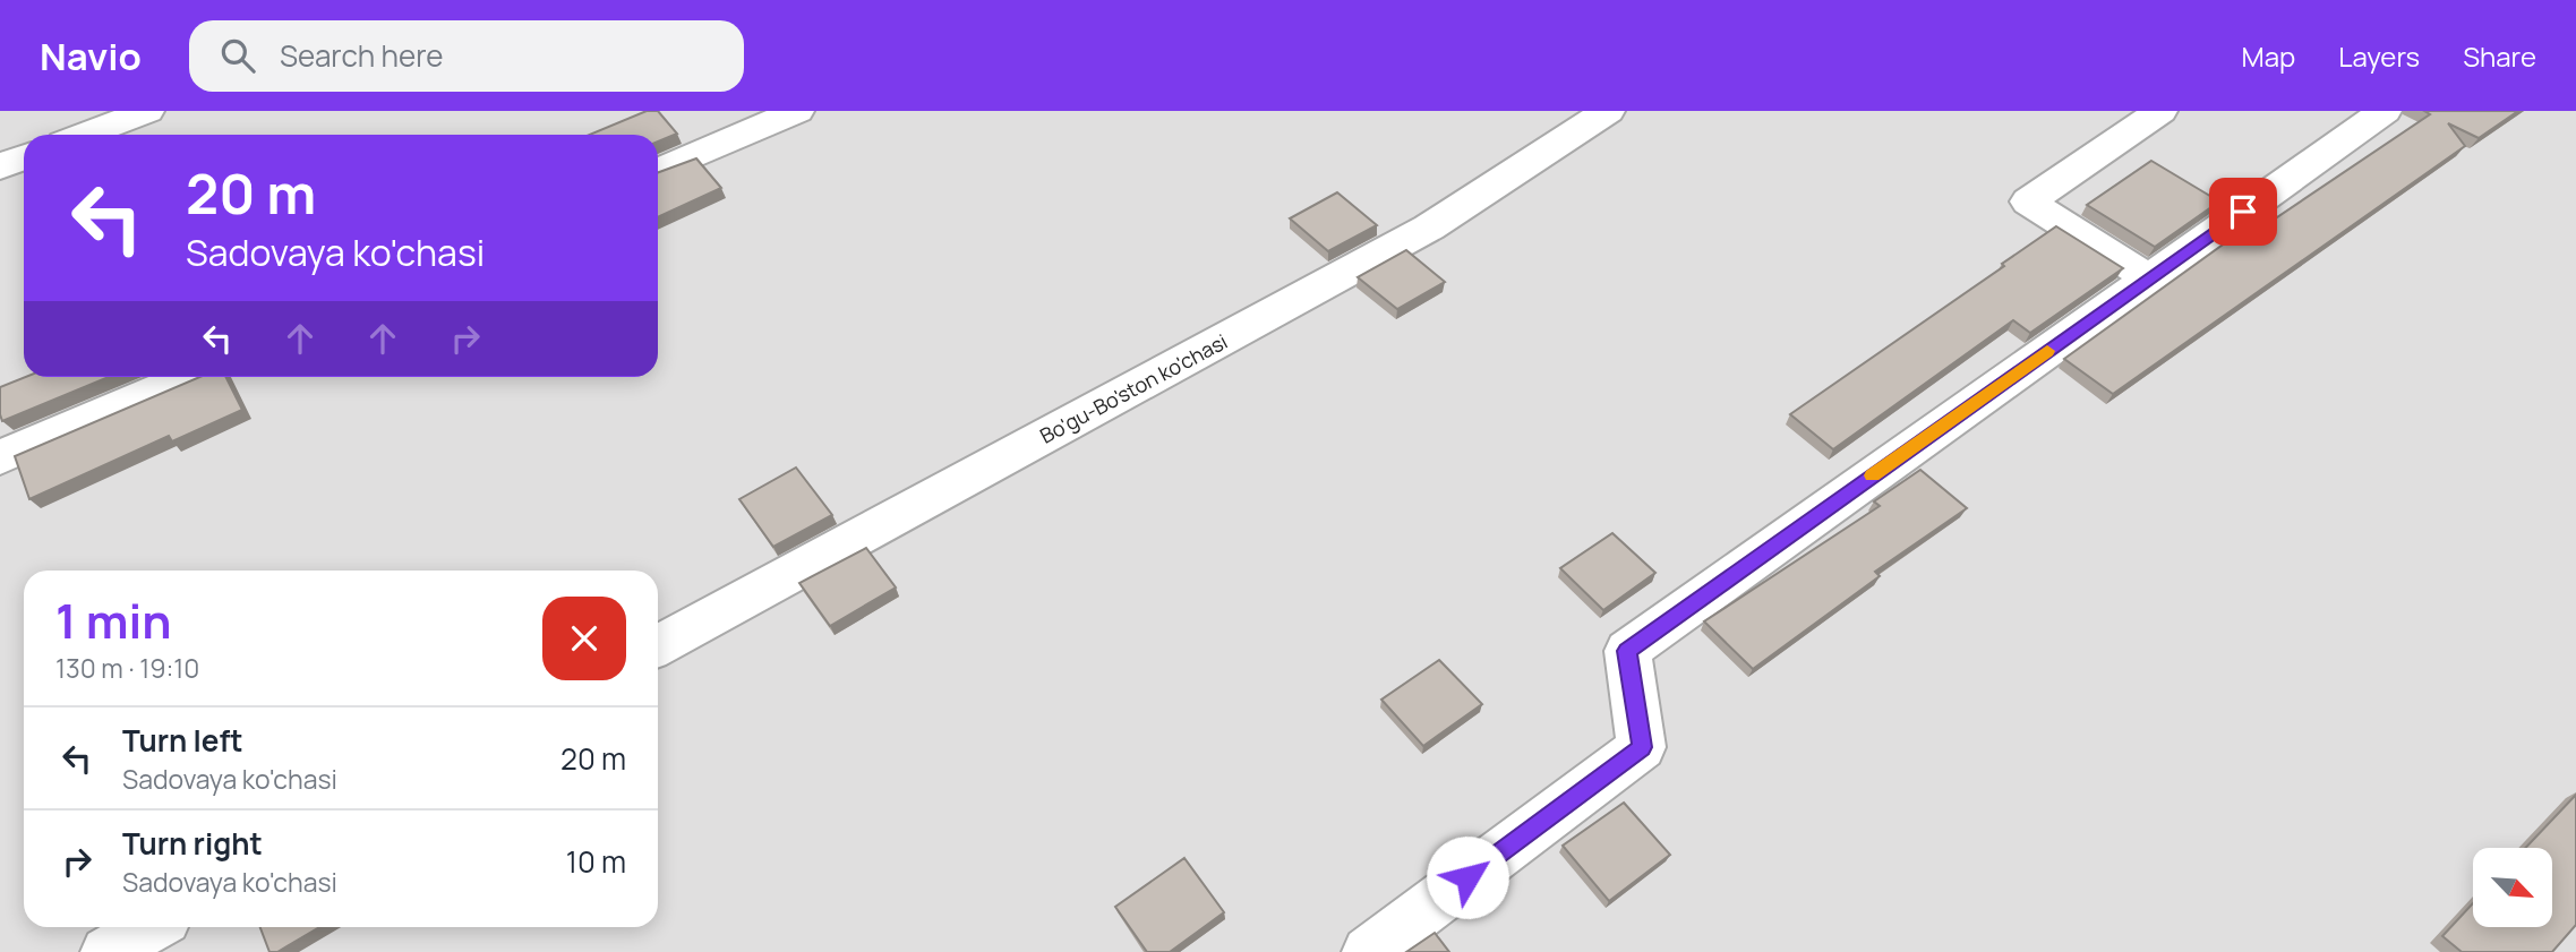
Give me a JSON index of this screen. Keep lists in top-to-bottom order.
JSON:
{
  "streets": {
    "street": ["Bo'gu-Bo'ston ko'chasi"]
  },
  "north": "bottom right",
  "page": {
    "header": "Navio",
    "search": "Search here",
    "nav": ["Map", "Layers", "Share"],
    "turn": ["20 m", "Sadovaya ko'chasi"],
    "heading": ["1 min", "130 m · 19:10"],
    "list": [
      {
        "name": "Turn left",
        "note": "Sadovaya ko'chasi",
        "value": "20 m"
      },
      {
        "name": "Turn right",
        "note": "Sadovaya ko'chasi",
        "value": "10 m"
      }
    ]
  }
}
